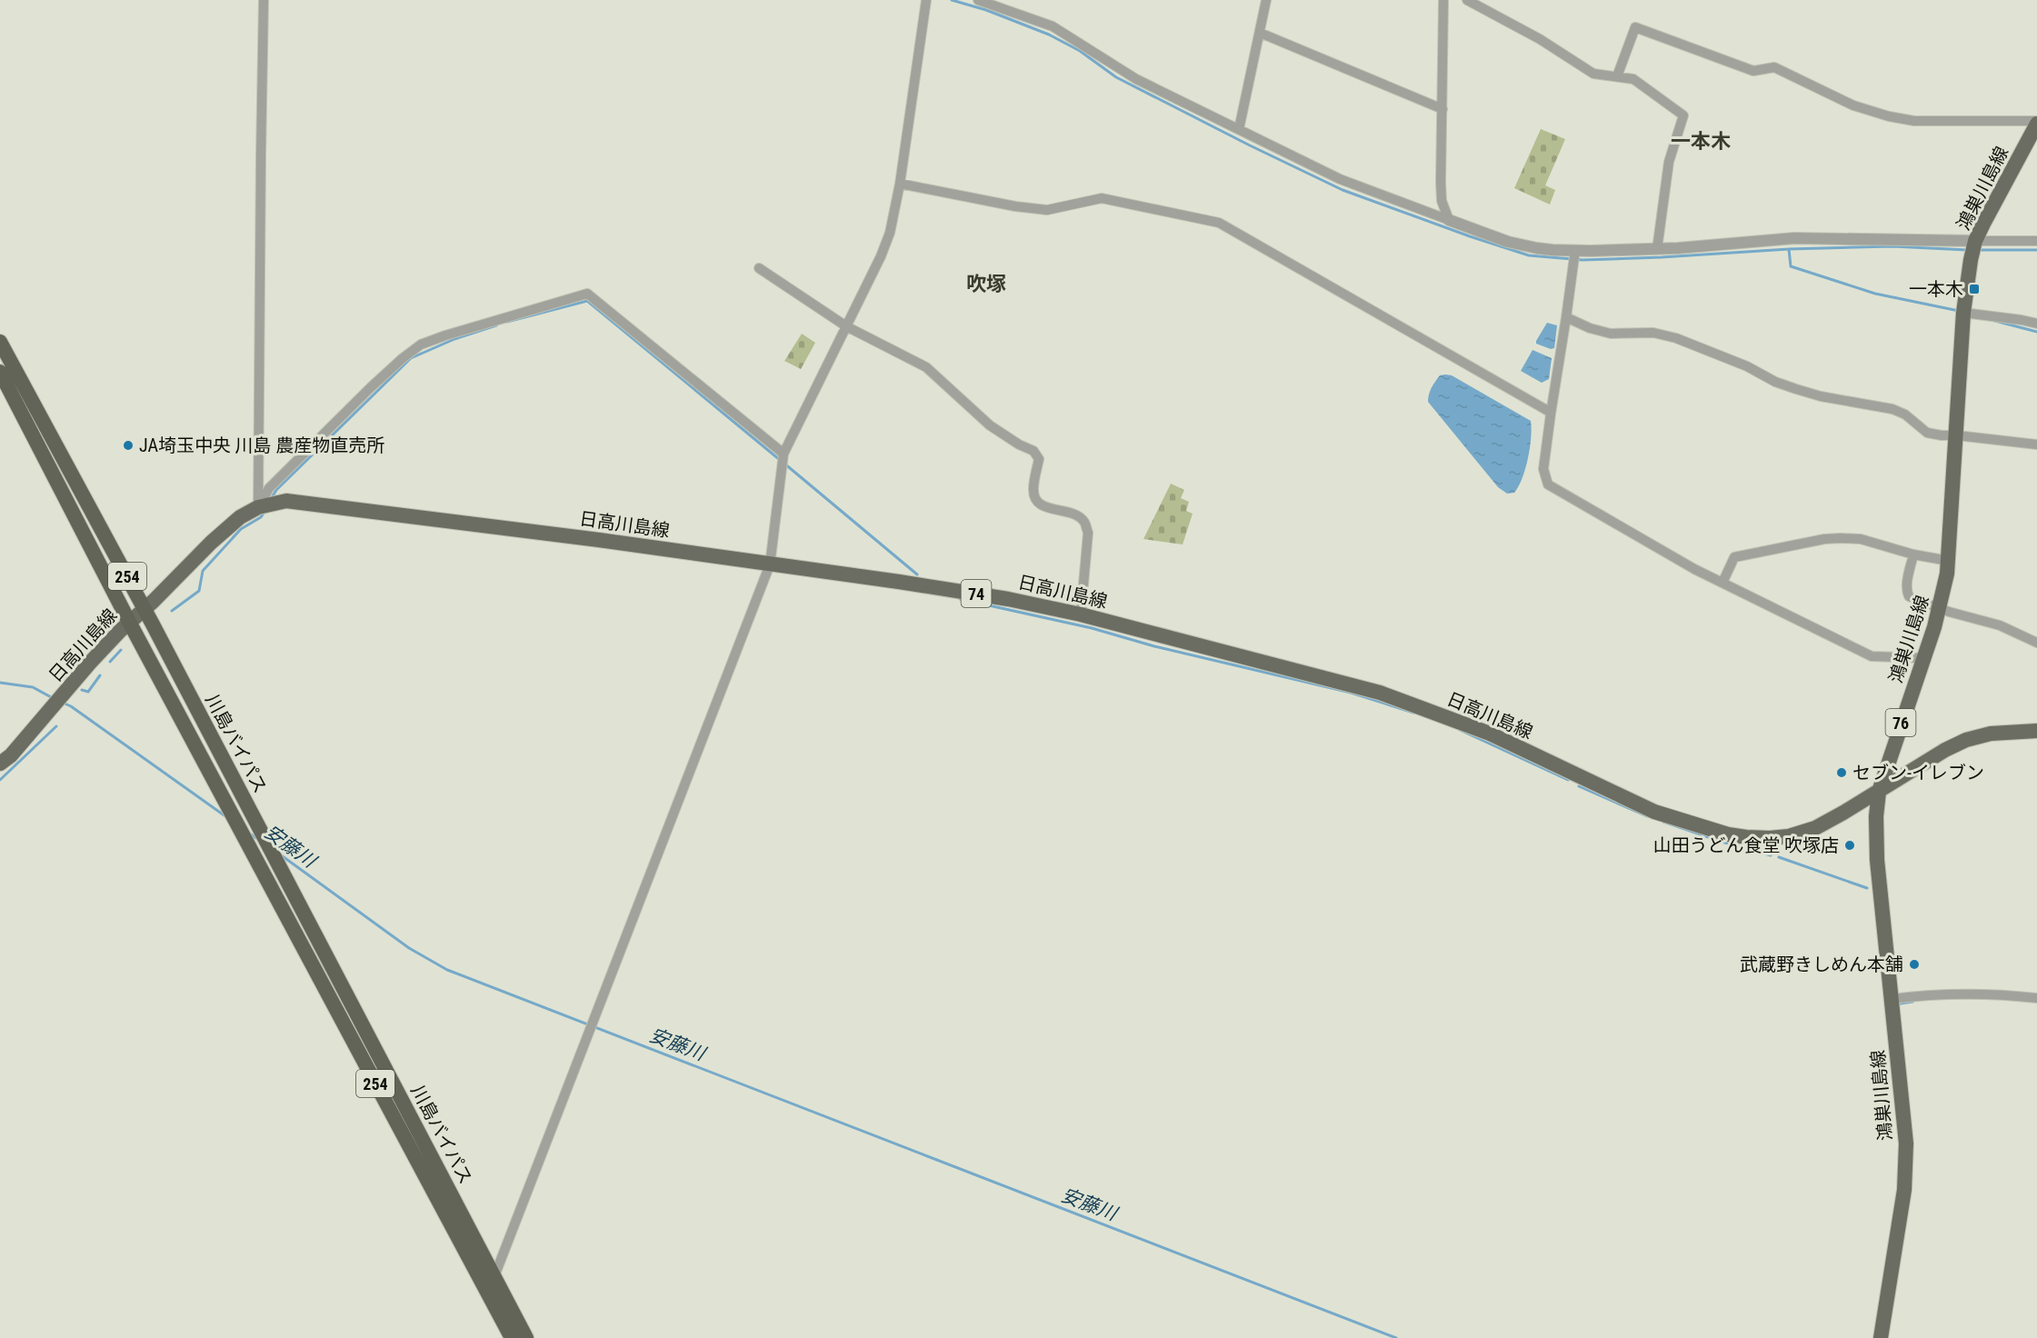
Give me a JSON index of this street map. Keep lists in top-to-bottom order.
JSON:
{
  "streets": {
    "highway": ["254", "川島バイパス"],
    "main road": [
      "鴻巣川島線",
      "日高川島線",
      "74",
      "76"
    ]
  },
  "crossings": [
    ["鴻巣川島線", "日高川島線"],
    ["日高川島線", "川島バイパス"]
  ],
  "districts": ["一本木", "吹塚"],
  "water": ["安藤川"],
  "places": {
    "transit": ["一本木"],
    "other": [
      "JA埼玉中央 川島 農産物直売所",
      "セブン-イレブン",
      "山田うどん食堂 吹塚店",
      "武蔵野きしめん本舗"
    ]
  }
}
